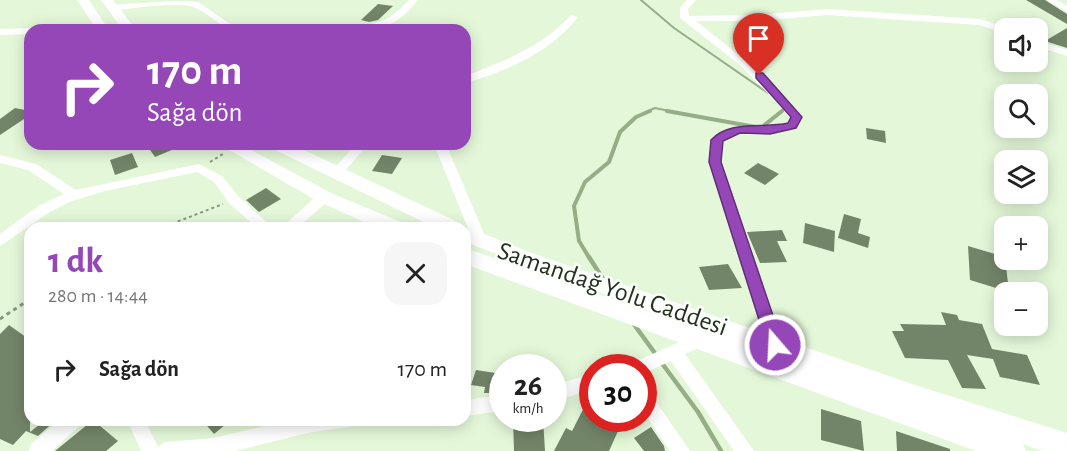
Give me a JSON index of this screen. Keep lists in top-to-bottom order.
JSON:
{
  "streets": {
    "highway": ["Samandağ Yolu Caddesi"]
  },
  "page": {
    "map_buttons": ["+", "−"],
    "turn": ["170 m", "Sağa dön"],
    "heading": ["1 dk", "280 m · 14:44"],
    "list": [
      {
        "name": "Sağa dön",
        "value": "170 m"
      }
    ],
    "speed": "26 km/h",
    "limit": "30"
  }
}
